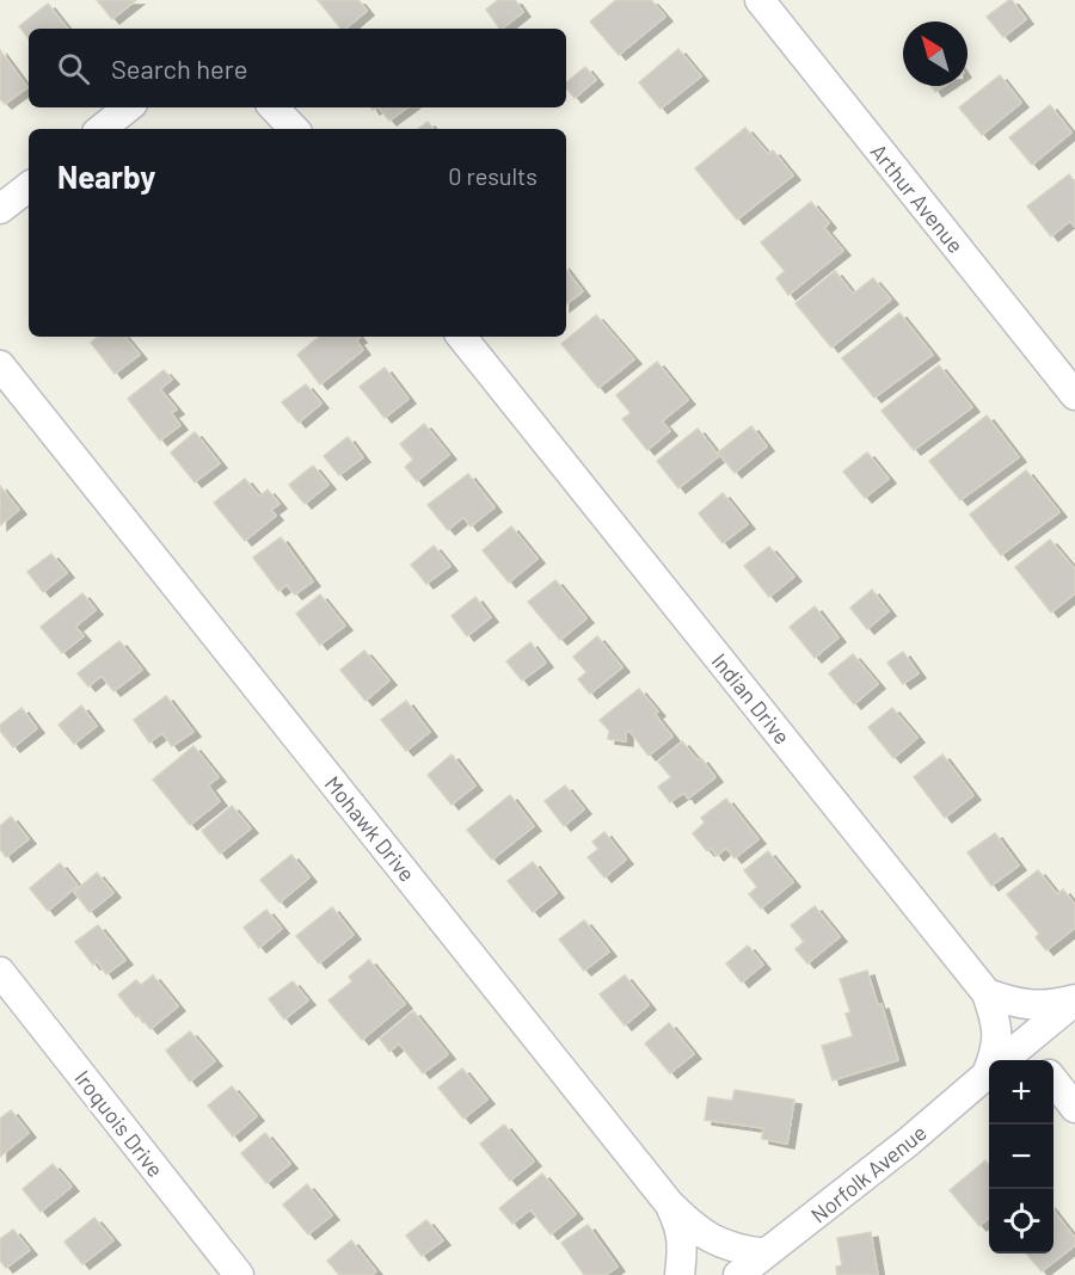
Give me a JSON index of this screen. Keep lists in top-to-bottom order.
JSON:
{
  "streets": {
    "street": [
      "Arthur Avenue",
      "Indian Drive",
      "Mohawk Drive",
      "Iroquois Drive",
      "Norfolk Avenue"
    ]
  },
  "crossings": [
    ["Mohawk Drive", "Norfolk Avenue"]
  ],
  "north": "top left",
  "page": {
    "search": "Search here",
    "heading": ["Nearby", "0 results"],
    "map_buttons": ["+", "−"]
  }
}
